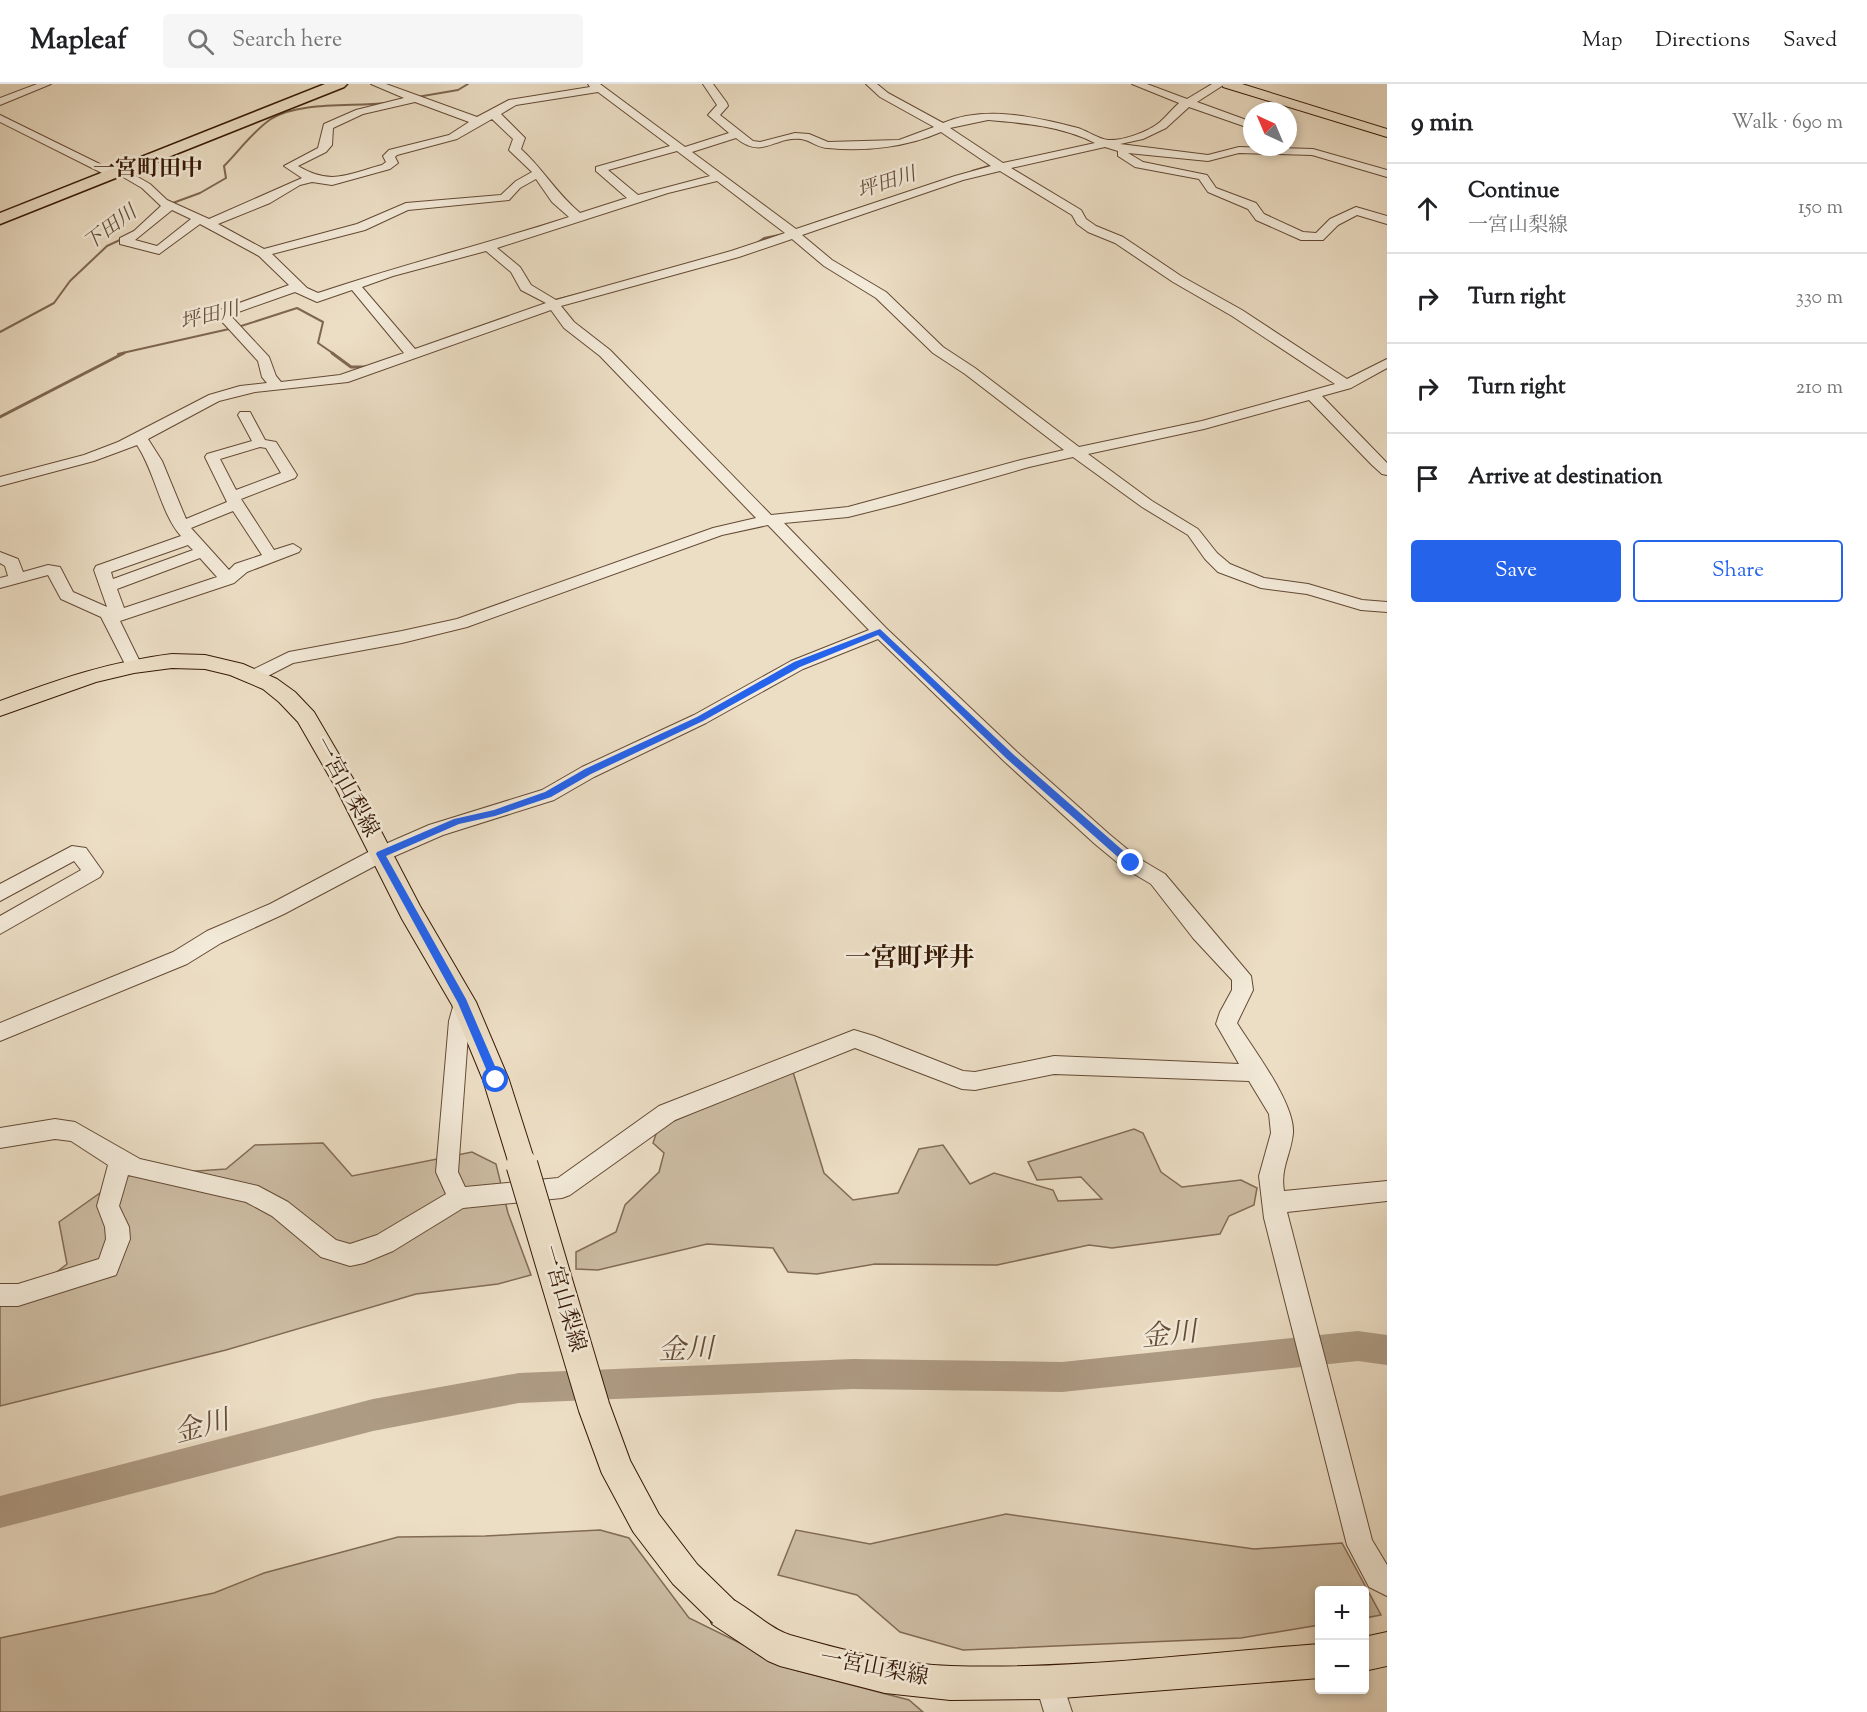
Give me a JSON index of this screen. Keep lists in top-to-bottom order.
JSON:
{
  "streets": {
    "main road": ["一宮山梨線"]
  },
  "districts": ["一宮町田中", "一宮町坪井"],
  "water": ["坪田川", "下田川", "金川"],
  "north": "top left",
  "page": {
    "header": "Mapleaf",
    "search": "Search here",
    "nav": ["Map", "Directions", "Saved"],
    "heading": ["9 min", "Walk · 690 m"],
    "list": [
      ["Continue", "一宮山梨線", "150 m"],
      ["Turn right", "330 m"],
      ["Turn right", "210 m"],
      "Arrive at destination"
    ],
    "buttons": ["Save", "Share"],
    "map_buttons": ["+", "−"]
  }
}
